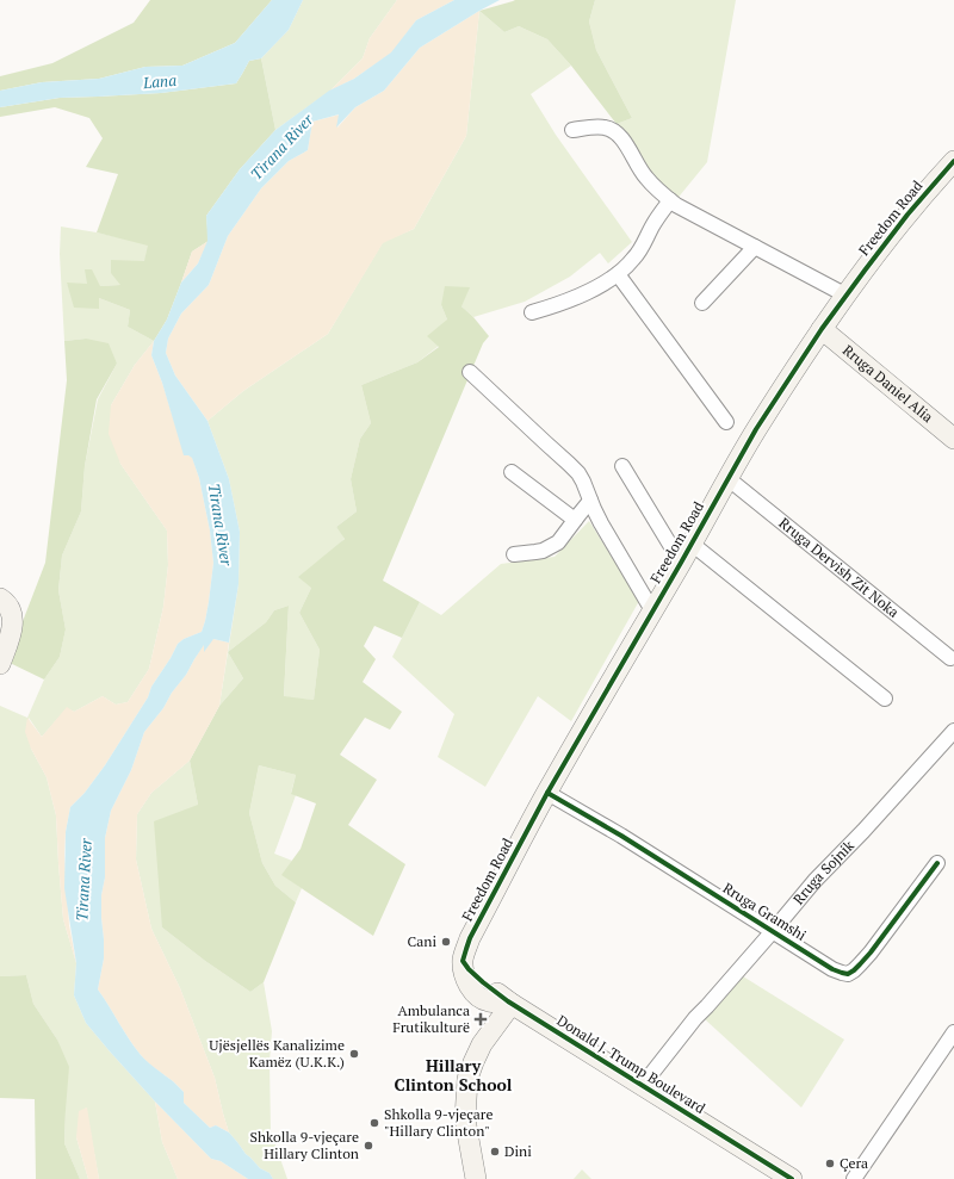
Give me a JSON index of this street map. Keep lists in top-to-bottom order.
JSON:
{
  "streets": {
    "main road": ["Freedom Road", "Rruga Daniel Alia", "Donald J. Trump Boulevard"],
    "street": ["Rruga Dervish Zit Noka", "Rruga Sojnik", "Rruga Gramshi"]
  },
  "crossings": [
    ["Freedom Road", "Rruga Daniel Alia"],
    ["Freedom Road", "Rruga Dervish Zit Noka"],
    ["Freedom Road", "Rruga Gramshi"],
    ["Freedom Road", "Donald J. Trump Boulevard"],
    ["Rruga Sojnik", "Rruga Gramshi"],
    ["Rruga Sojnik", "Donald J. Trump Boulevard"]
  ],
  "districts": ["Hillary Clinton School"],
  "water": ["Lana", "Tirana River"],
  "places": {
    "other": [
      "Cani",
      "Ujësjellës Kanalizime Kamëz (U.K.K.)",
      "Shkolla 9-vjeçare \"Hillary Clinton\"",
      "Shkolla 9-vjeçare Hillary Clinton",
      "Dini",
      "Çera"
    ],
    "health": ["Ambulanca Frutikulturë"]
  }
}
